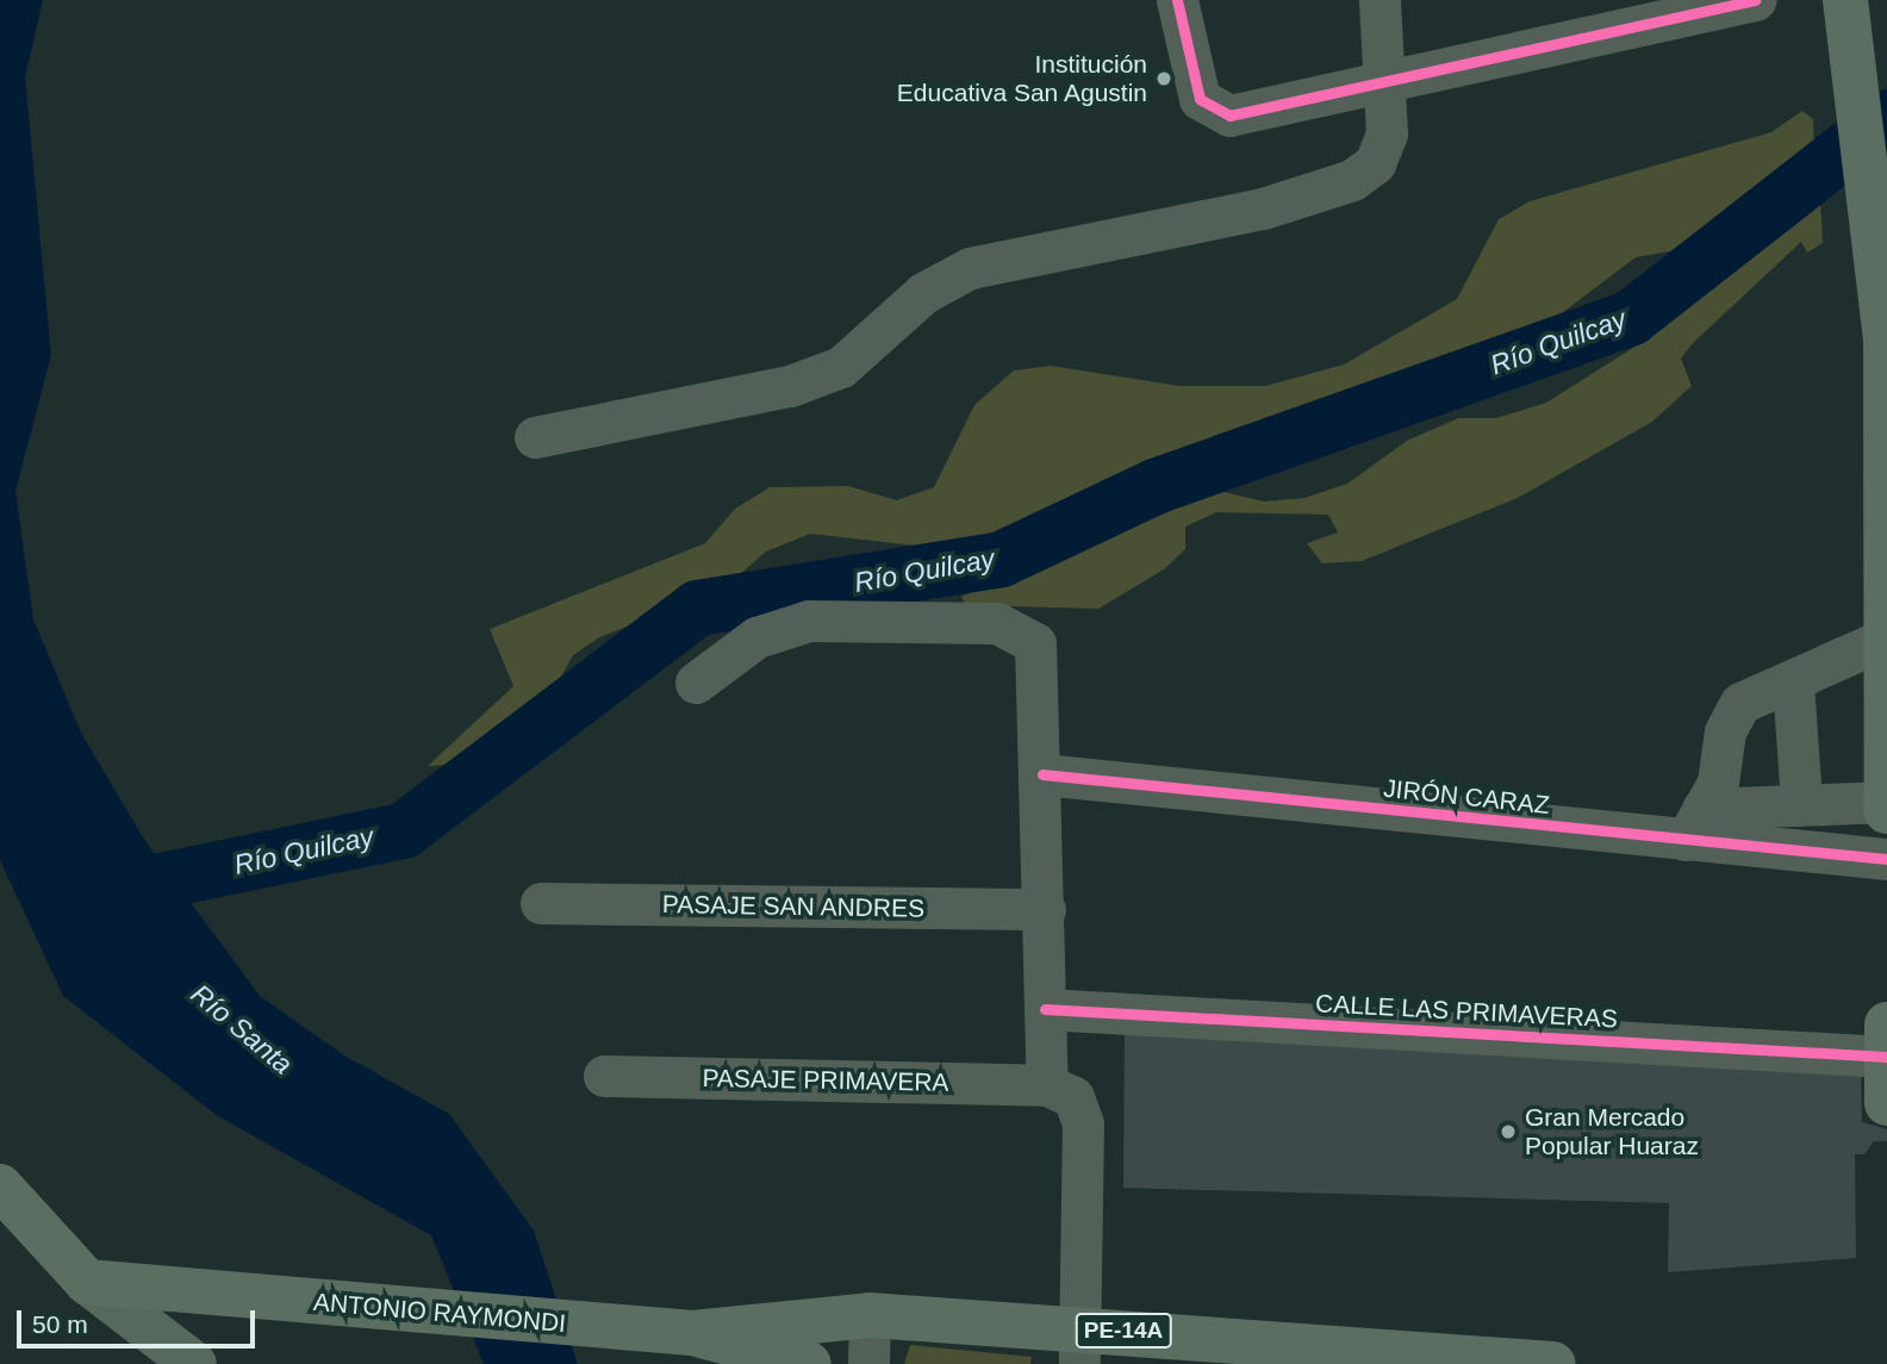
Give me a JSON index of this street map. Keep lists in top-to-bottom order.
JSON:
{
  "streets": {
    "highway": ["ANTONIO RAYMONDI", "PE-14A"],
    "street": [
      "JIRÓN CARAZ",
      "PASAJE SAN ANDRES",
      "CALLE LAS PRIMAVERAS",
      "PASAJE PRIMAVERA"
    ]
  },
  "crossings": [
    ["ANTONIO RAYMONDI", "PE-14A"]
  ],
  "water": ["Río Quilcay", "Río Santa"],
  "places": ["Institución Educativa San Agustin", "Gran Mercado Popular Huaraz"],
  "scale_bar": "50 m"
}
